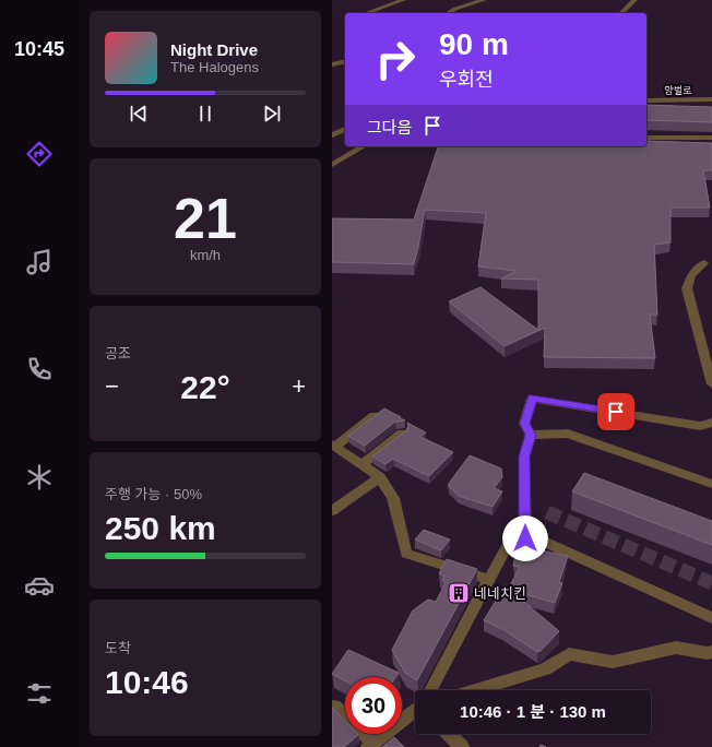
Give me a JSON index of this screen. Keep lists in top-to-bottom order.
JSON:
{
  "streets": {
    "street": ["양벌로"]
  },
  "places": {
    "building": ["네네치킨"]
  },
  "page": {
    "tabs": "10:45",
    "turn": ["90 m", "우회전"],
    "song": ["Night Drive", "The Halogens"],
    "then": "그다음",
    "tile": [
      ["21", "km/h"],
      "공조",
      ["주행 가능 · 50%", "250 km"],
      ["도착", "10:46"]
    ],
    "heat": ["−", "22°", "+"],
    "limit": "30",
    "trip": "10:46 · 1 분 · 130 m"
  }
}
